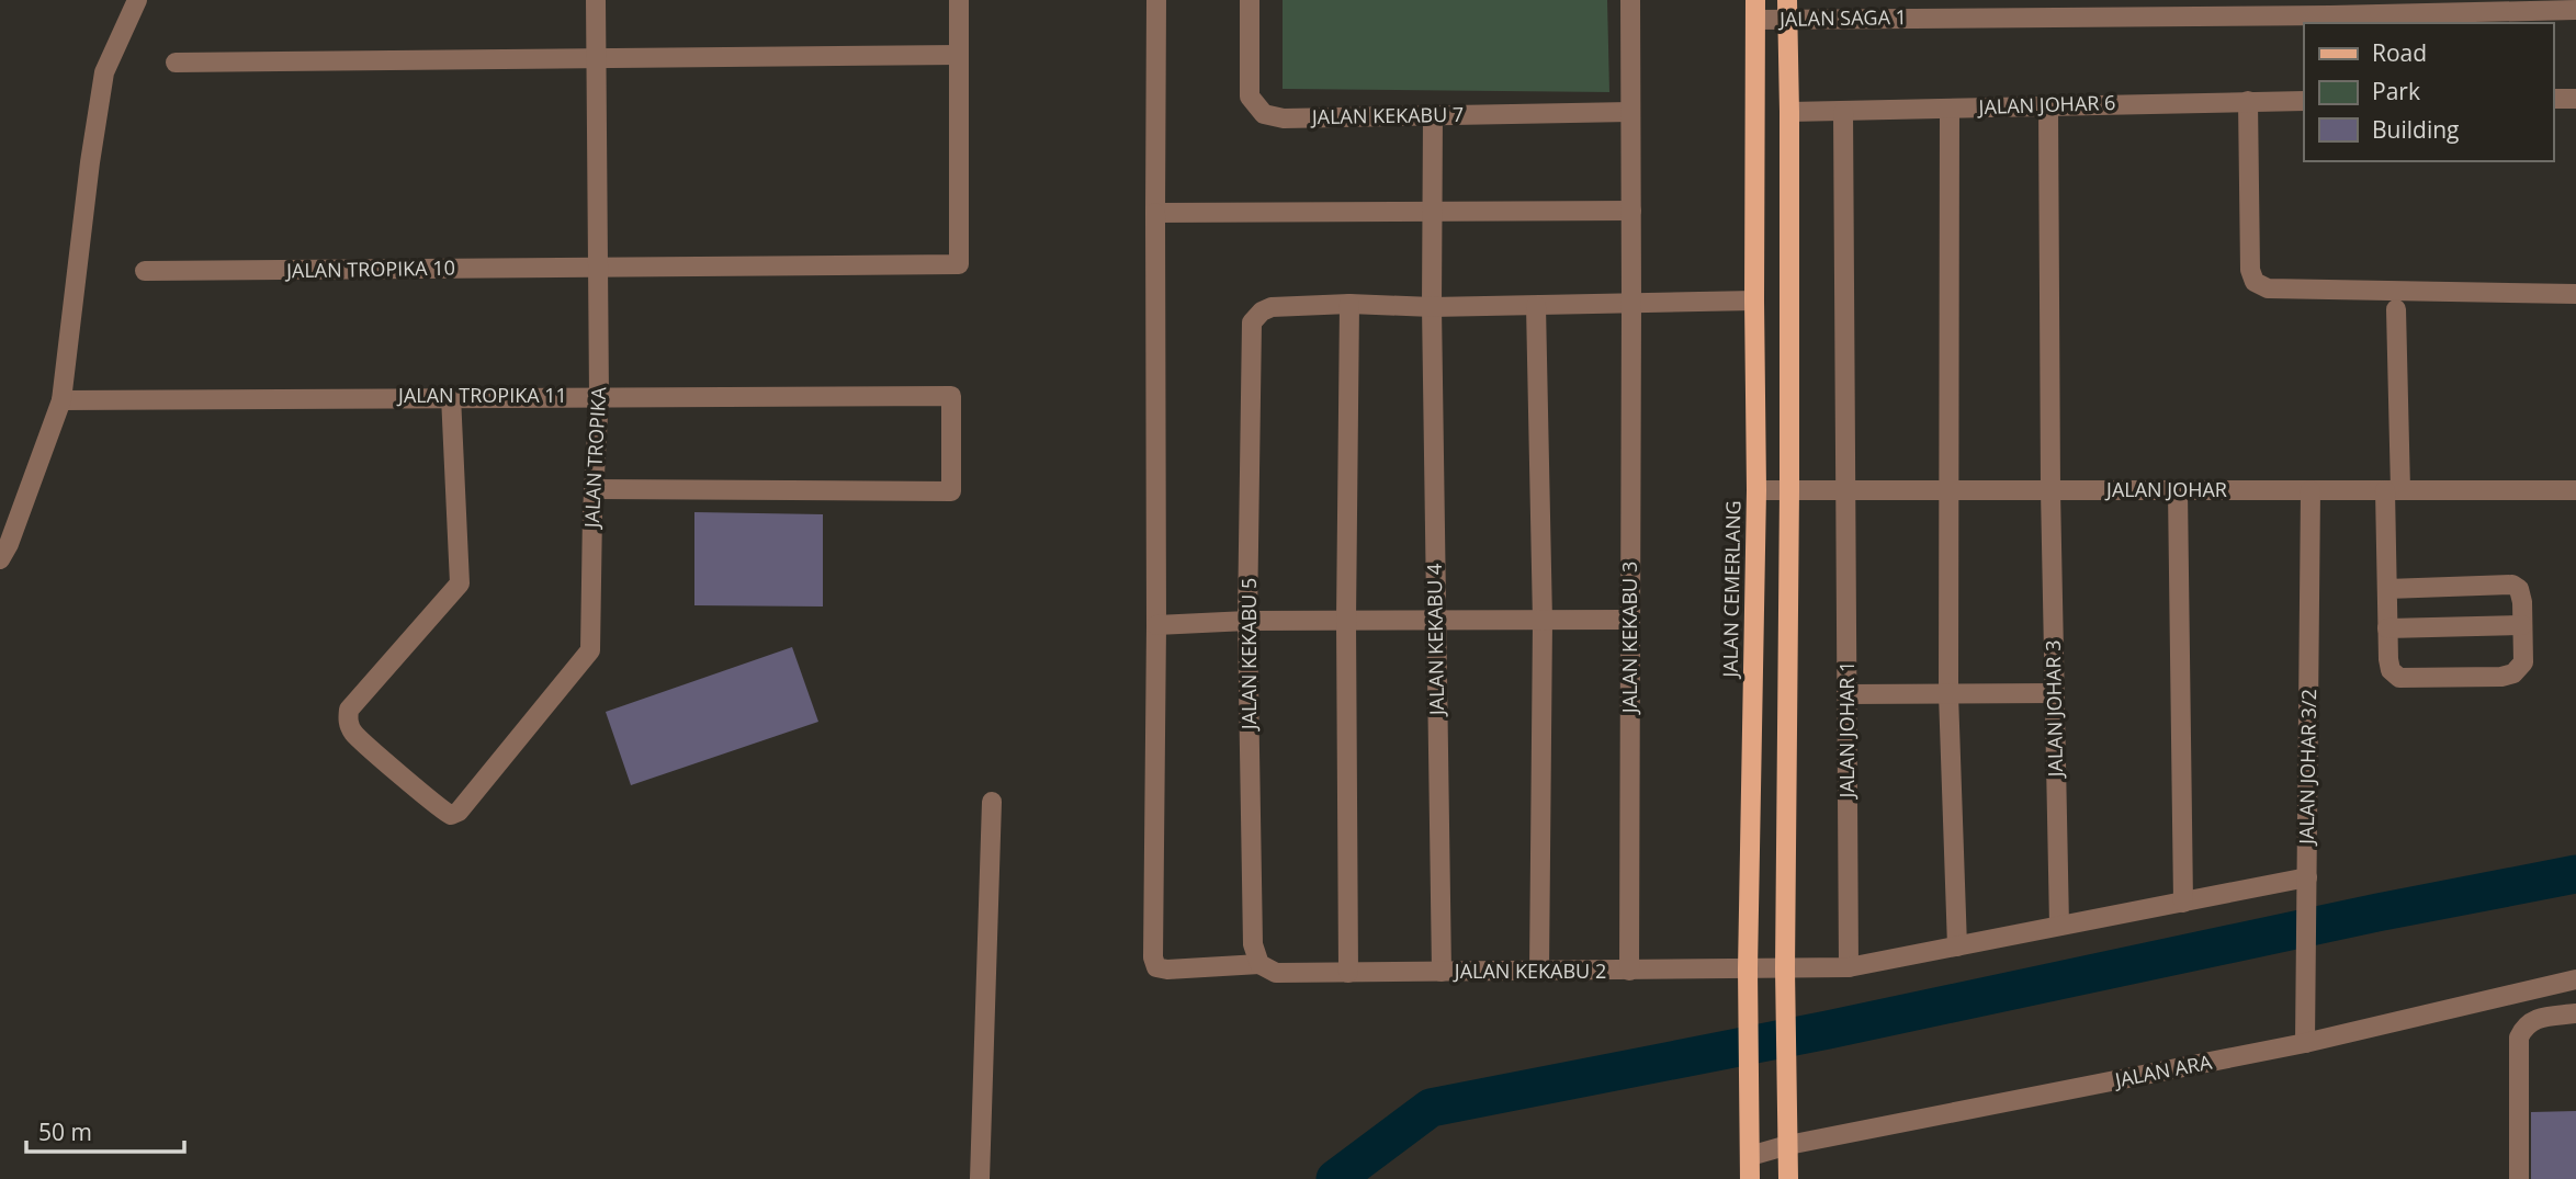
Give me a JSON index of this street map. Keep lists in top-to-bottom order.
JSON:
{
  "streets": {
    "main road": ["JALAN CEMERLANG"],
    "street": [
      "JALAN SAGA 1",
      "JALAN JOHAR 6",
      "JALAN KEKABU 7",
      "JALAN TROPIKA 10",
      "JALAN TROPIKA 11",
      "JALAN TROPIKA",
      "JALAN JOHAR",
      "JALAN KEKABU 3",
      "JALAN KEKABU 4",
      "JALAN KEKABU 5",
      "JALAN JOHAR 3",
      "JALAN JOHAR 1",
      "JALAN JOHAR 3/2",
      "JALAN KEKABU 2",
      "JALAN ARA"
    ]
  },
  "crossings": [
    ["JALAN SAGA 1", "JALAN CEMERLANG"],
    ["JALAN JOHAR 6", "JALAN JOHAR 3"],
    ["JALAN JOHAR 6", "JALAN JOHAR 1"],
    ["JALAN KEKABU 7", "JALAN KEKABU 3"],
    ["JALAN KEKABU 7", "JALAN KEKABU 4"],
    ["JALAN TROPIKA 10", "JALAN TROPIKA"],
    ["JALAN TROPIKA 11", "JALAN TROPIKA"],
    ["JALAN JOHAR", "JALAN CEMERLANG"],
    ["JALAN JOHAR", "JALAN JOHAR 3"],
    ["JALAN JOHAR", "JALAN JOHAR 1"],
    ["JALAN JOHAR", "JALAN JOHAR 3/2"],
    ["JALAN CEMERLANG", "JALAN KEKABU 2"],
    ["JALAN CEMERLANG", "JALAN ARA"],
    ["JALAN KEKABU 3", "JALAN KEKABU 2"],
    ["JALAN KEKABU 4", "JALAN KEKABU 2"],
    ["JALAN KEKABU 5", "JALAN KEKABU 2"],
    ["JALAN JOHAR 3/2", "JALAN ARA"]
  ],
  "legend": ["Road", "Park", "Building"],
  "scale_bar": "50 m"
}
